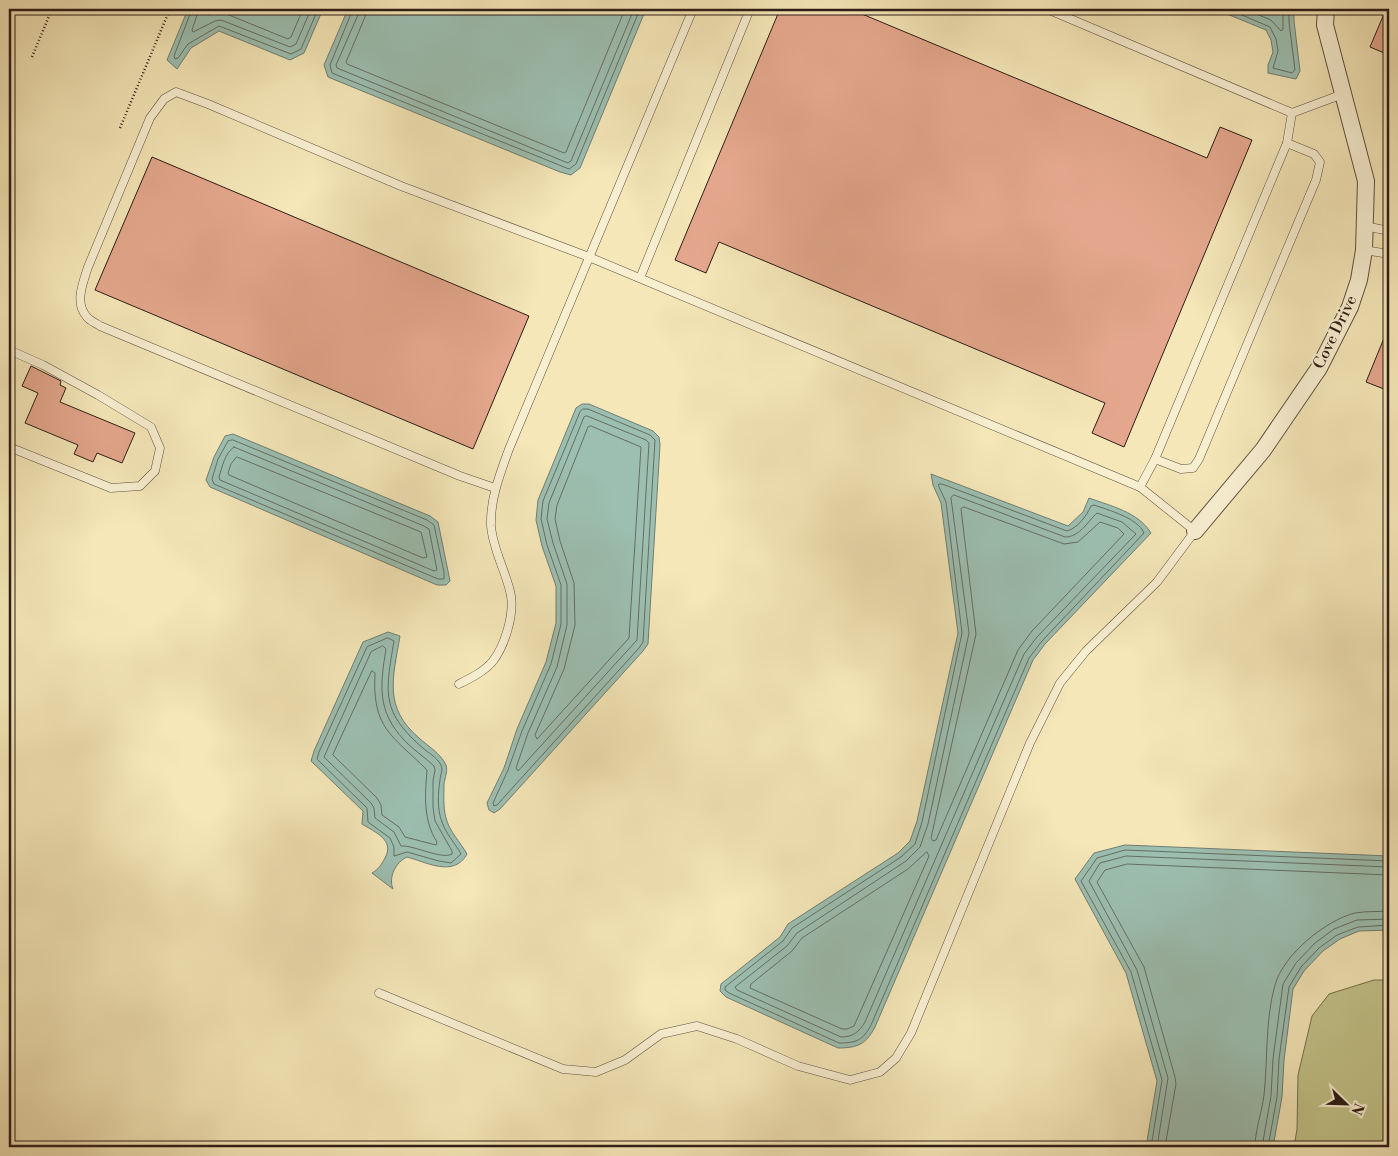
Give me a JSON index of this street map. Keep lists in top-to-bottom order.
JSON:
{
  "streets": {
    "street": ["Cove Drive"]
  },
  "north": "bottom right"
}
